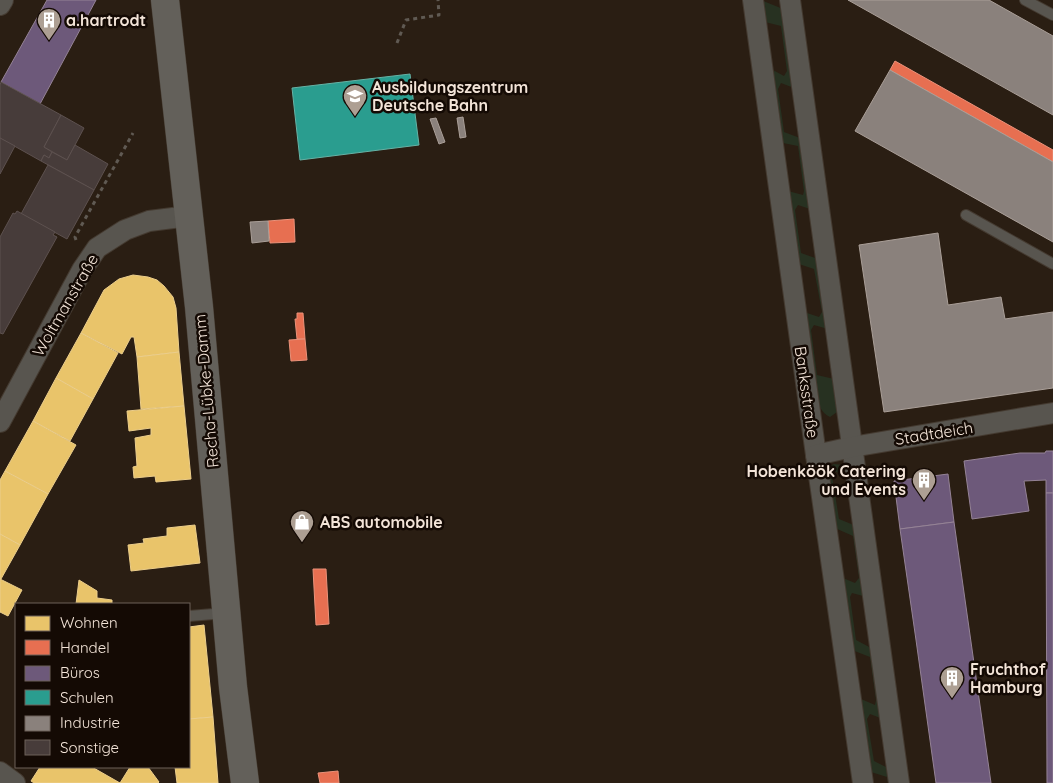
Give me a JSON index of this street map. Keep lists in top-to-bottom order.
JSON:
{
  "streets": {
    "main road": ["Recha-Lübke-Damm"],
    "street": ["Woltmanstraße", "Banksstraße", "Stadtdeich"]
  },
  "crossings": [
    ["Woltmanstraße", "Recha-Lübke-Damm"],
    ["Banksstraße", "Stadtdeich"]
  ],
  "places": {
    "building": ["a.hartrodt", "Hobenköök Catering und Events", "Fruchthof Hamburg"],
    "school or university": ["Ausbildungszentrum Deutsche Bahn"],
    "shop": ["ABS automobile"]
  },
  "legend": [
    "Wohnen",
    "Handel",
    "Büros",
    "Schulen",
    "Industrie",
    "Sonstige"
  ]
}
